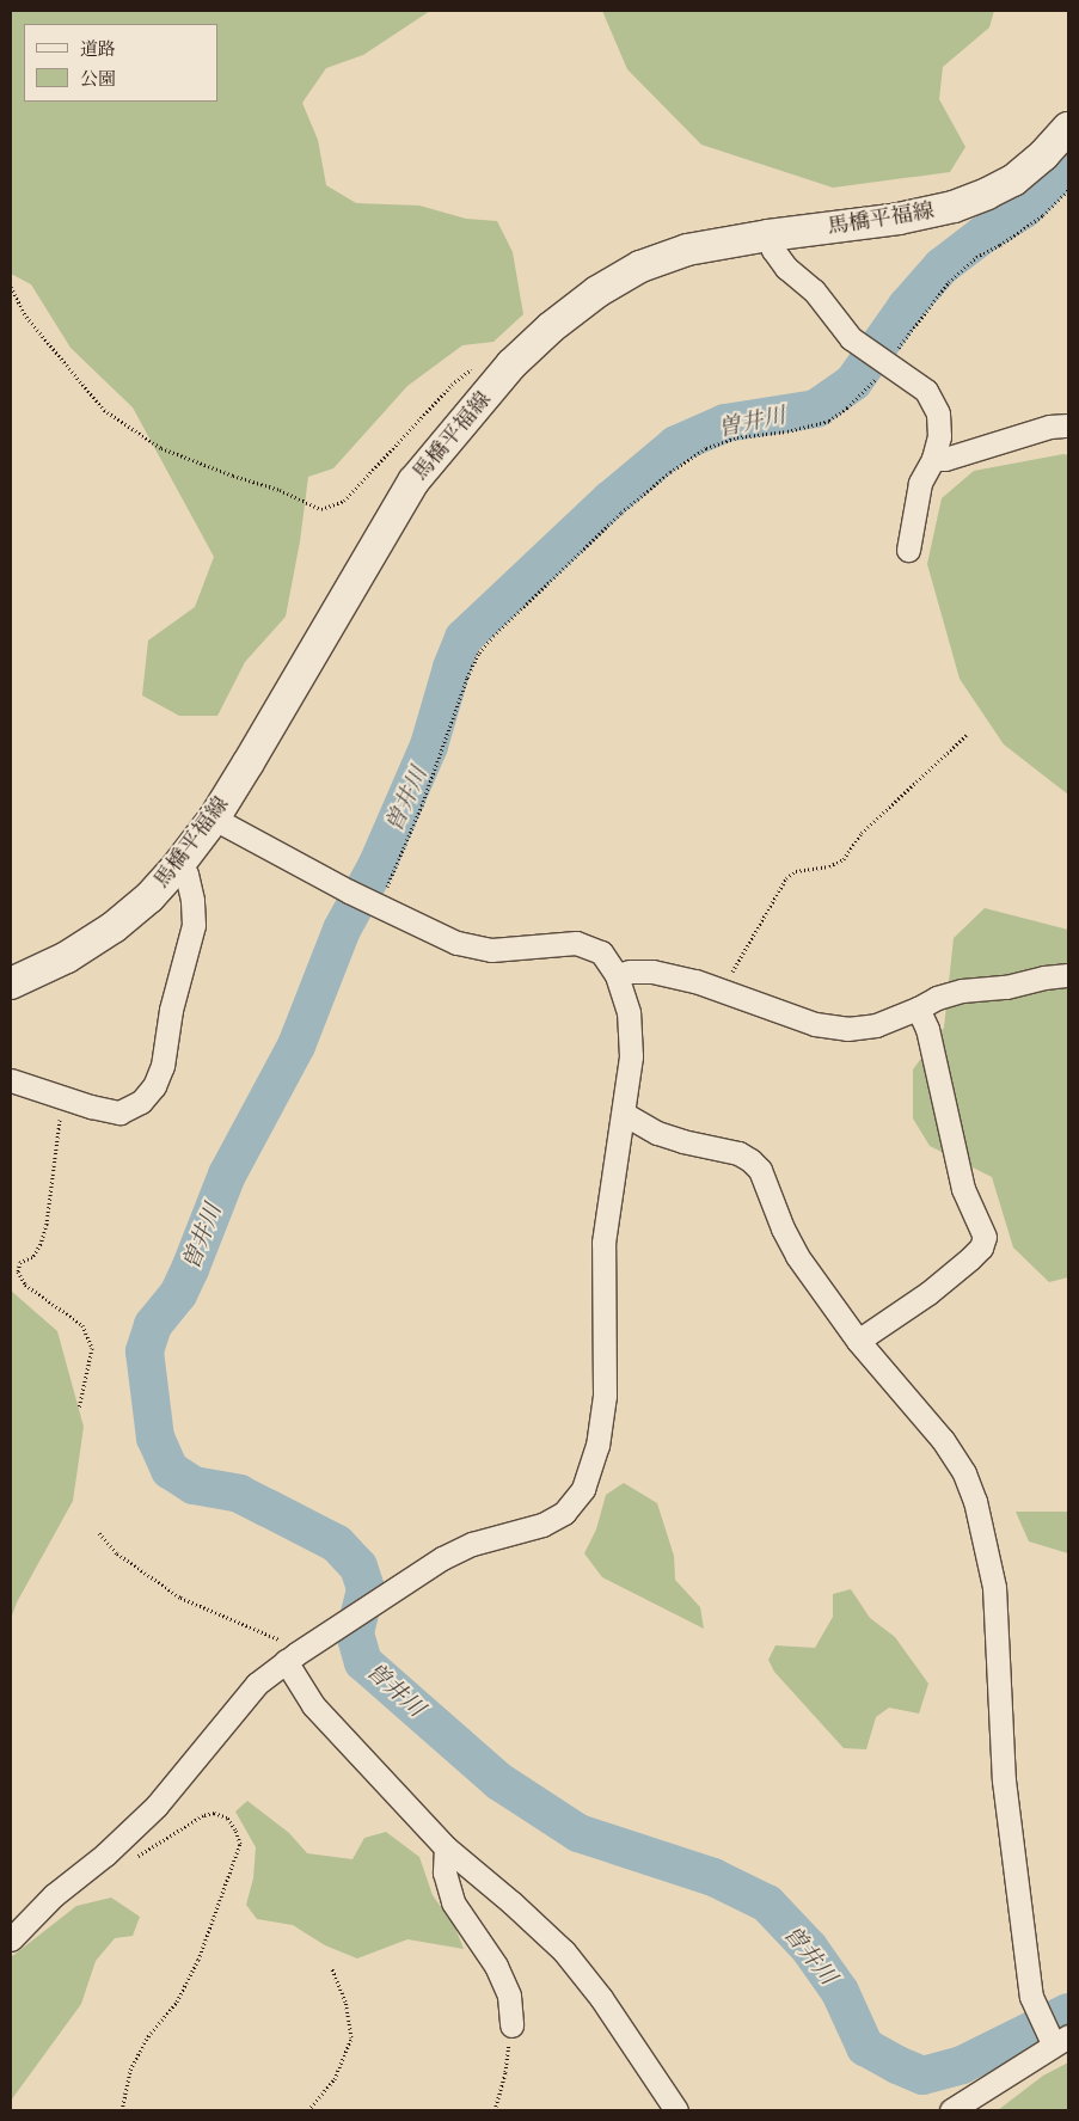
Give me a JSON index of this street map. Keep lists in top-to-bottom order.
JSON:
{
  "streets": {
    "main road": ["馬橋平福線"]
  },
  "water": ["曽井川"],
  "legend": ["道路", "公園"]
}
